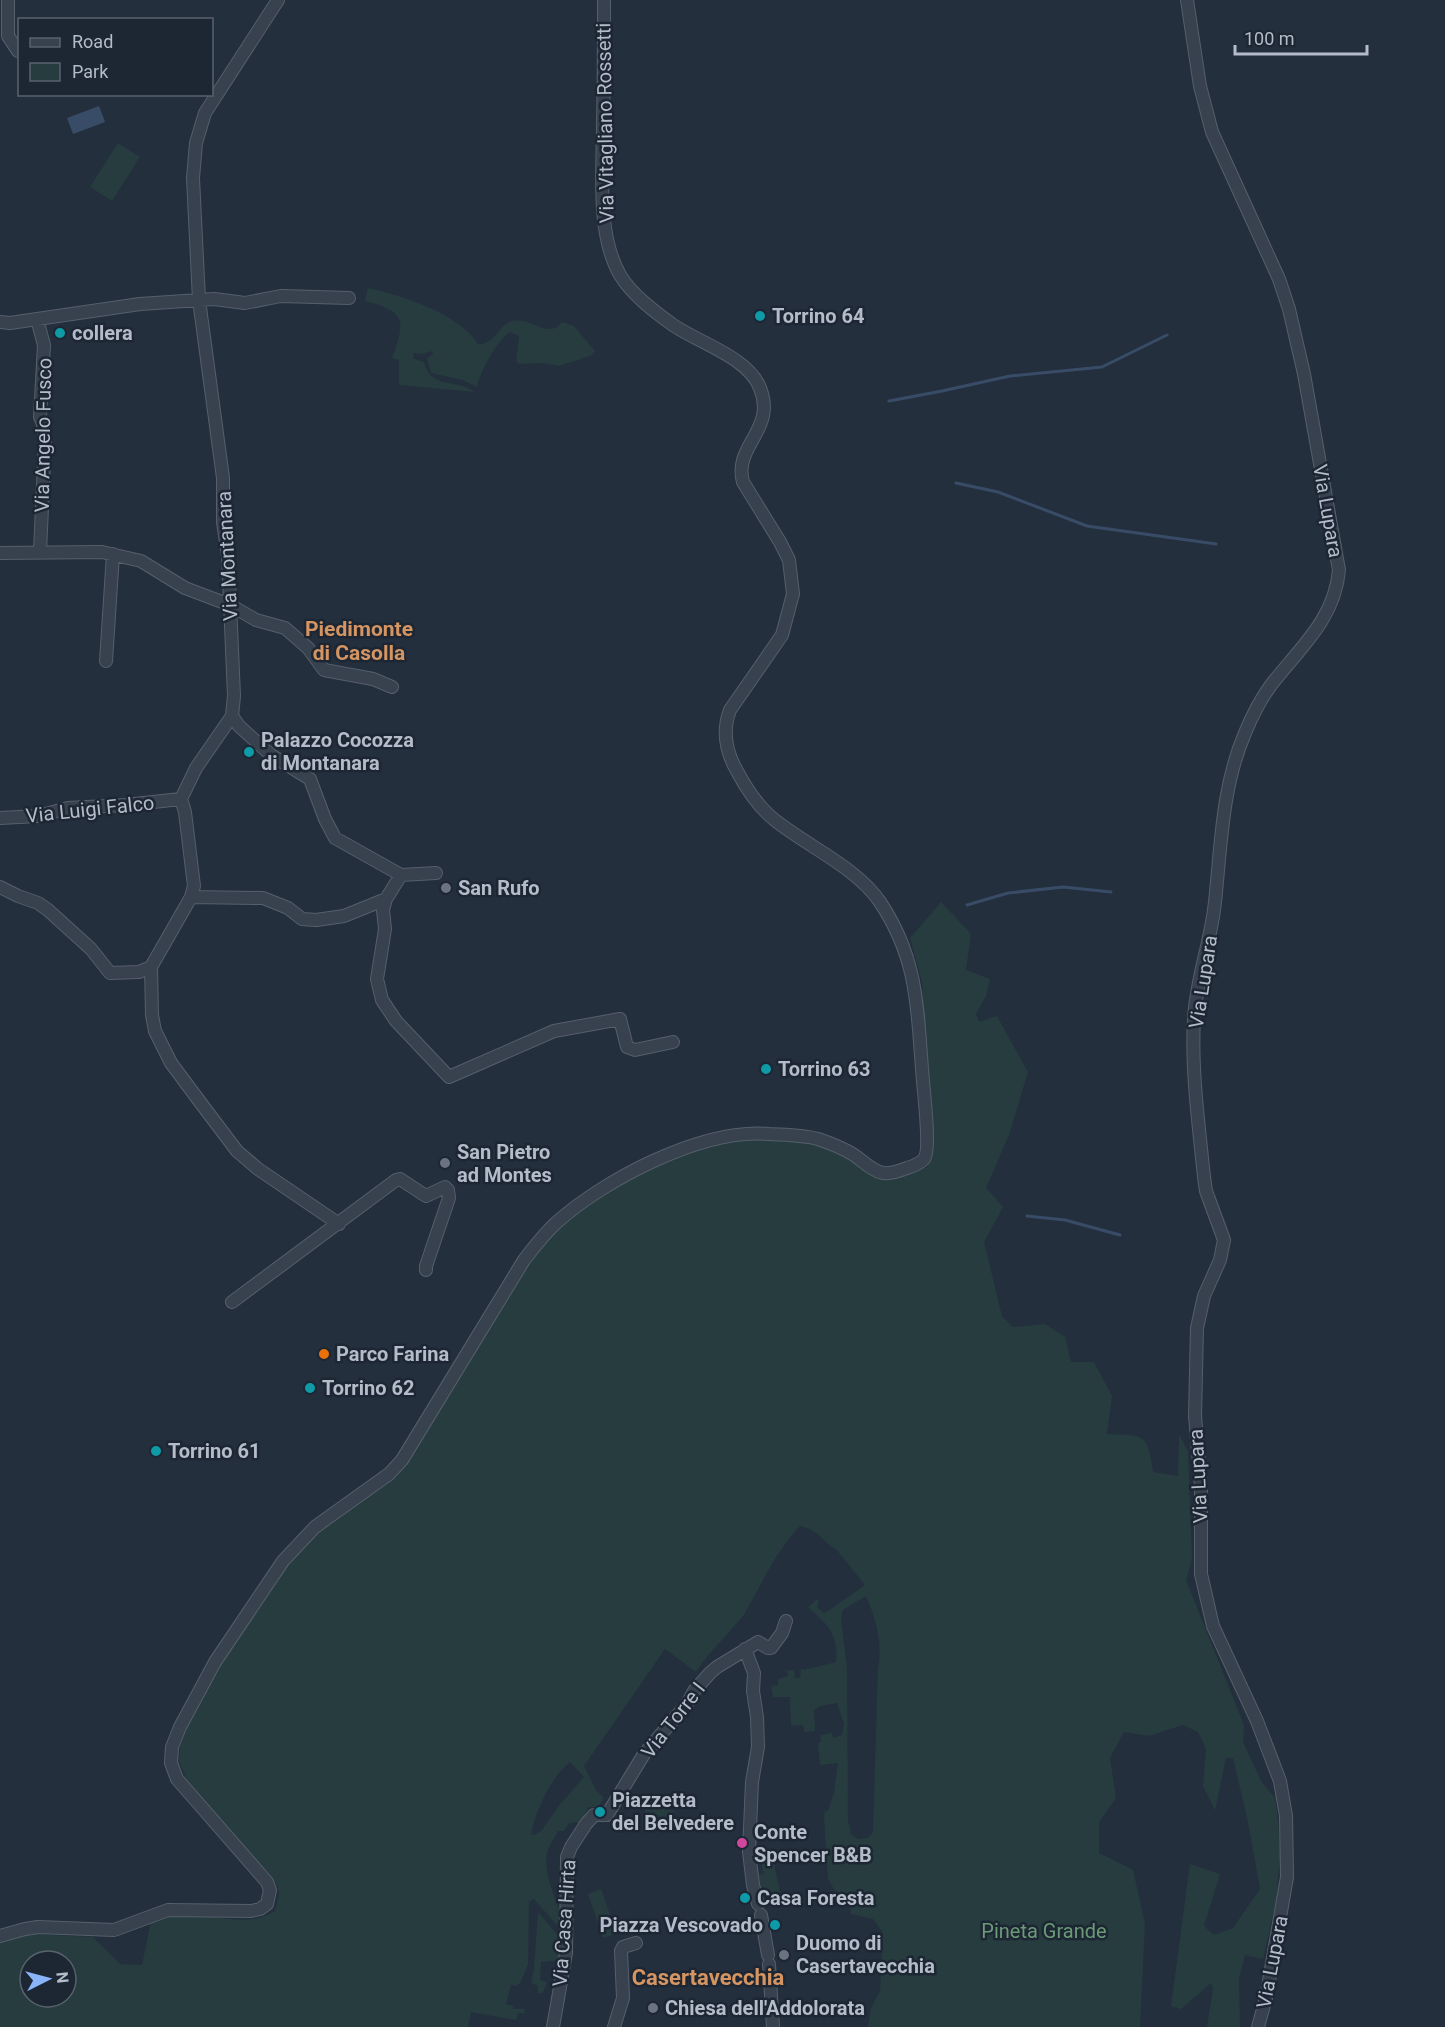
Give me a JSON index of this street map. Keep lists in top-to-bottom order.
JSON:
{
  "streets": {
    "street": [
      "Via Vitagliano Rossetti",
      "Via Angelo Fusco",
      "Via Lupara",
      "Via Montanara",
      "Via Luigi Falco",
      "Via Torre I",
      "Via Casa Hirta"
    ]
  },
  "crossings": [
    ["Via Torre I", "Via Casa Hirta"]
  ],
  "districts": ["Piedimonte di Casolla", "Casertavecchia"],
  "parks": ["Pineta Grande"],
  "places": [
    "Torrino 64",
    "collera",
    "Palazzo Cocozza di Montanara",
    "San Rufo",
    "Torrino 63",
    "San Pietro ad Montes",
    "Parco Farina",
    "Torrino 62",
    "Torrino 61",
    "Piazzetta del Belvedere",
    "Conte Spencer B&B",
    "Casa Foresta",
    "Piazza Vescovado",
    "Duomo di Casertavecchia",
    "Chiesa dell'Addolorata"
  ],
  "legend": ["Road", "Park"],
  "scale_bar": "100 m",
  "north": "right"
}
